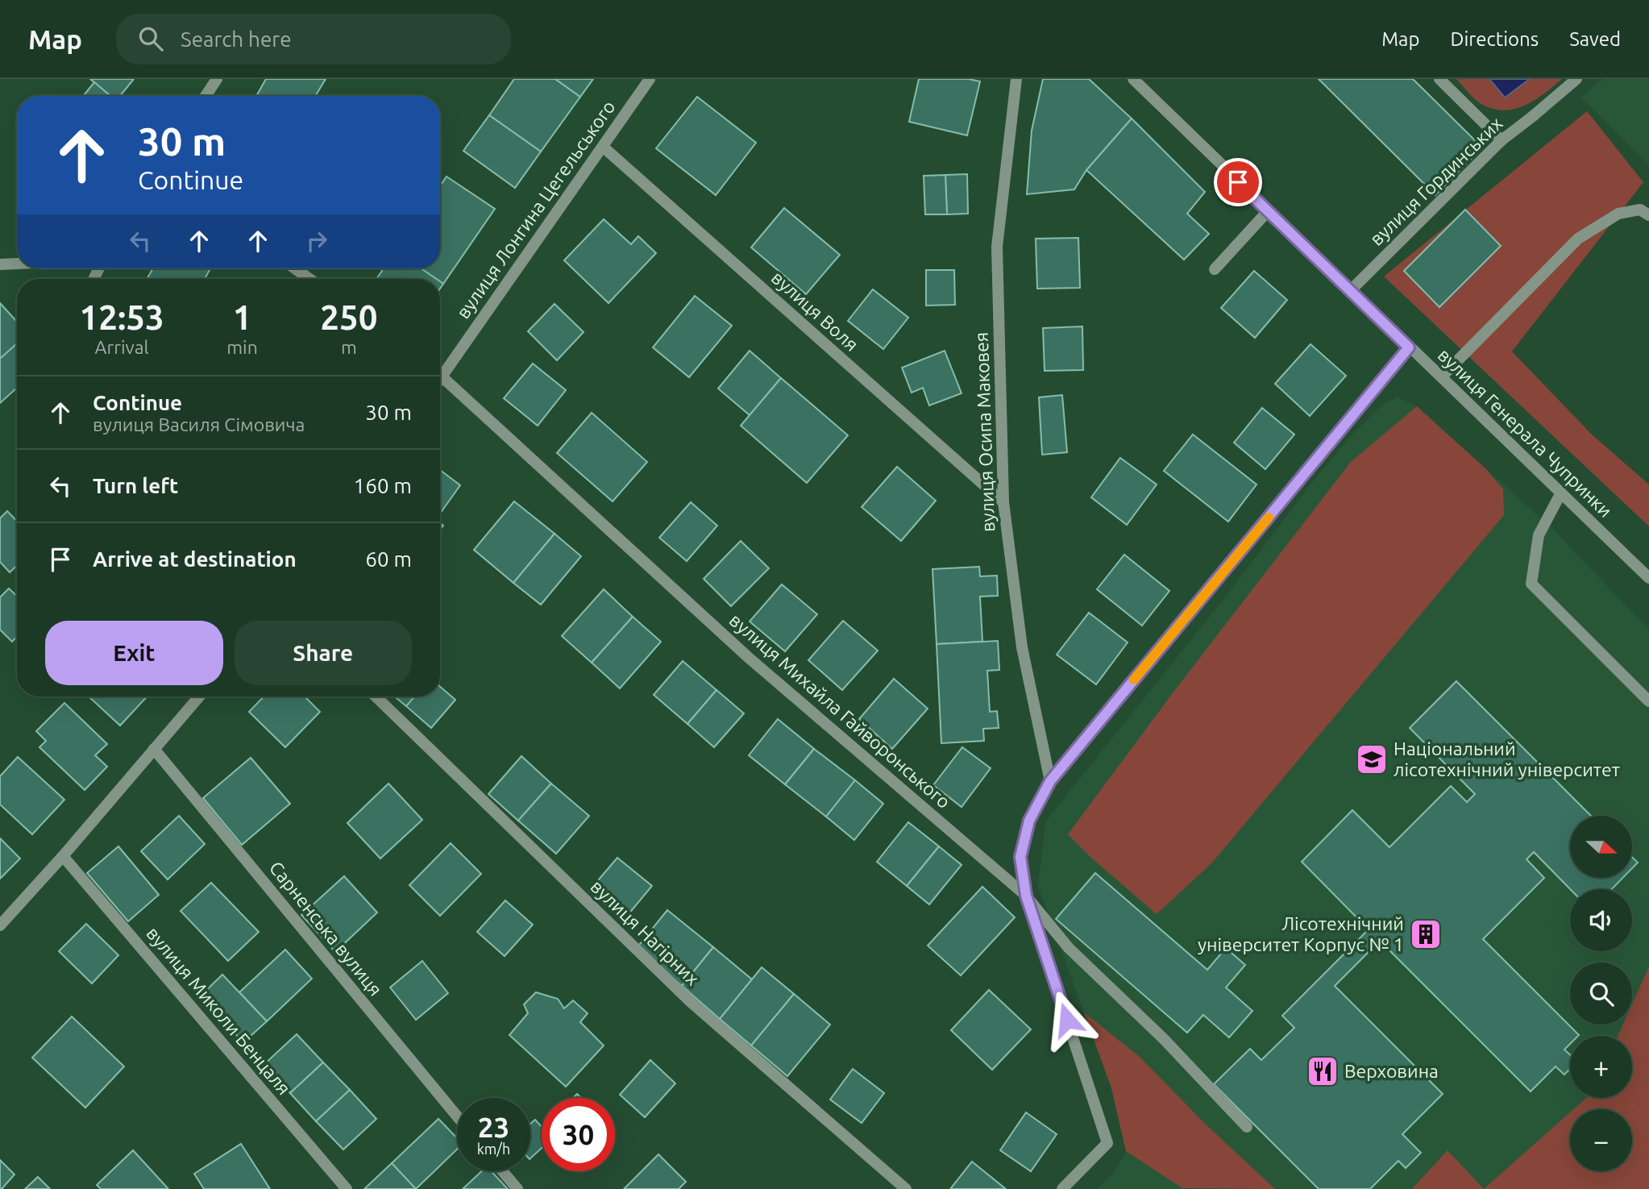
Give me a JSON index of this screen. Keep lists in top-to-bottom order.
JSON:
{
  "streets": {
    "street": [
      "вулиця Гординських",
      "вулиця Лонгина Цегельського",
      "вулиця Воля",
      "вулиця Осипа Маковея",
      "вулиця Генерала Чупринки",
      "вулиця Михайла Гайворонського",
      "Сарненська вулиця",
      "вулиця Нагірних",
      "вулиця Миколи Бенцаля"
    ]
  },
  "crossings": [
    ["вулиця Гординських", "вулиця Генерала Чупринки"],
    ["вулиця Лонгина Цегельського", "вулиця Воля"],
    ["вулиця Воля", "вулиця Осипа Маковея"]
  ],
  "places": {
    "school or university": ["Національний лісотехнічний університет"],
    "building": ["Лісотехнічний університет Корпус № 1"],
    "restaurant": ["Верховина"]
  },
  "north": "right",
  "page": {
    "header": "Map",
    "search": "Search here",
    "nav": ["Map", "Directions", "Saved"],
    "turn": ["30 m", "Continue"],
    "eta": [
      "12:53",
      "Arrival",
      "1",
      "min",
      "250",
      "m"
    ],
    "list": [
      {
        "name": "Continue",
        "note": "вулиця Василя Сімовича",
        "value": "30 m"
      },
      {
        "name": "Turn left",
        "value": "160 m"
      },
      {
        "name": "Arrive at destination",
        "value": "60 m"
      }
    ],
    "buttons": ["Exit", "Share"],
    "map_buttons": ["+", "−"],
    "speed": "23 km/h",
    "limit": "30"
  }
}
